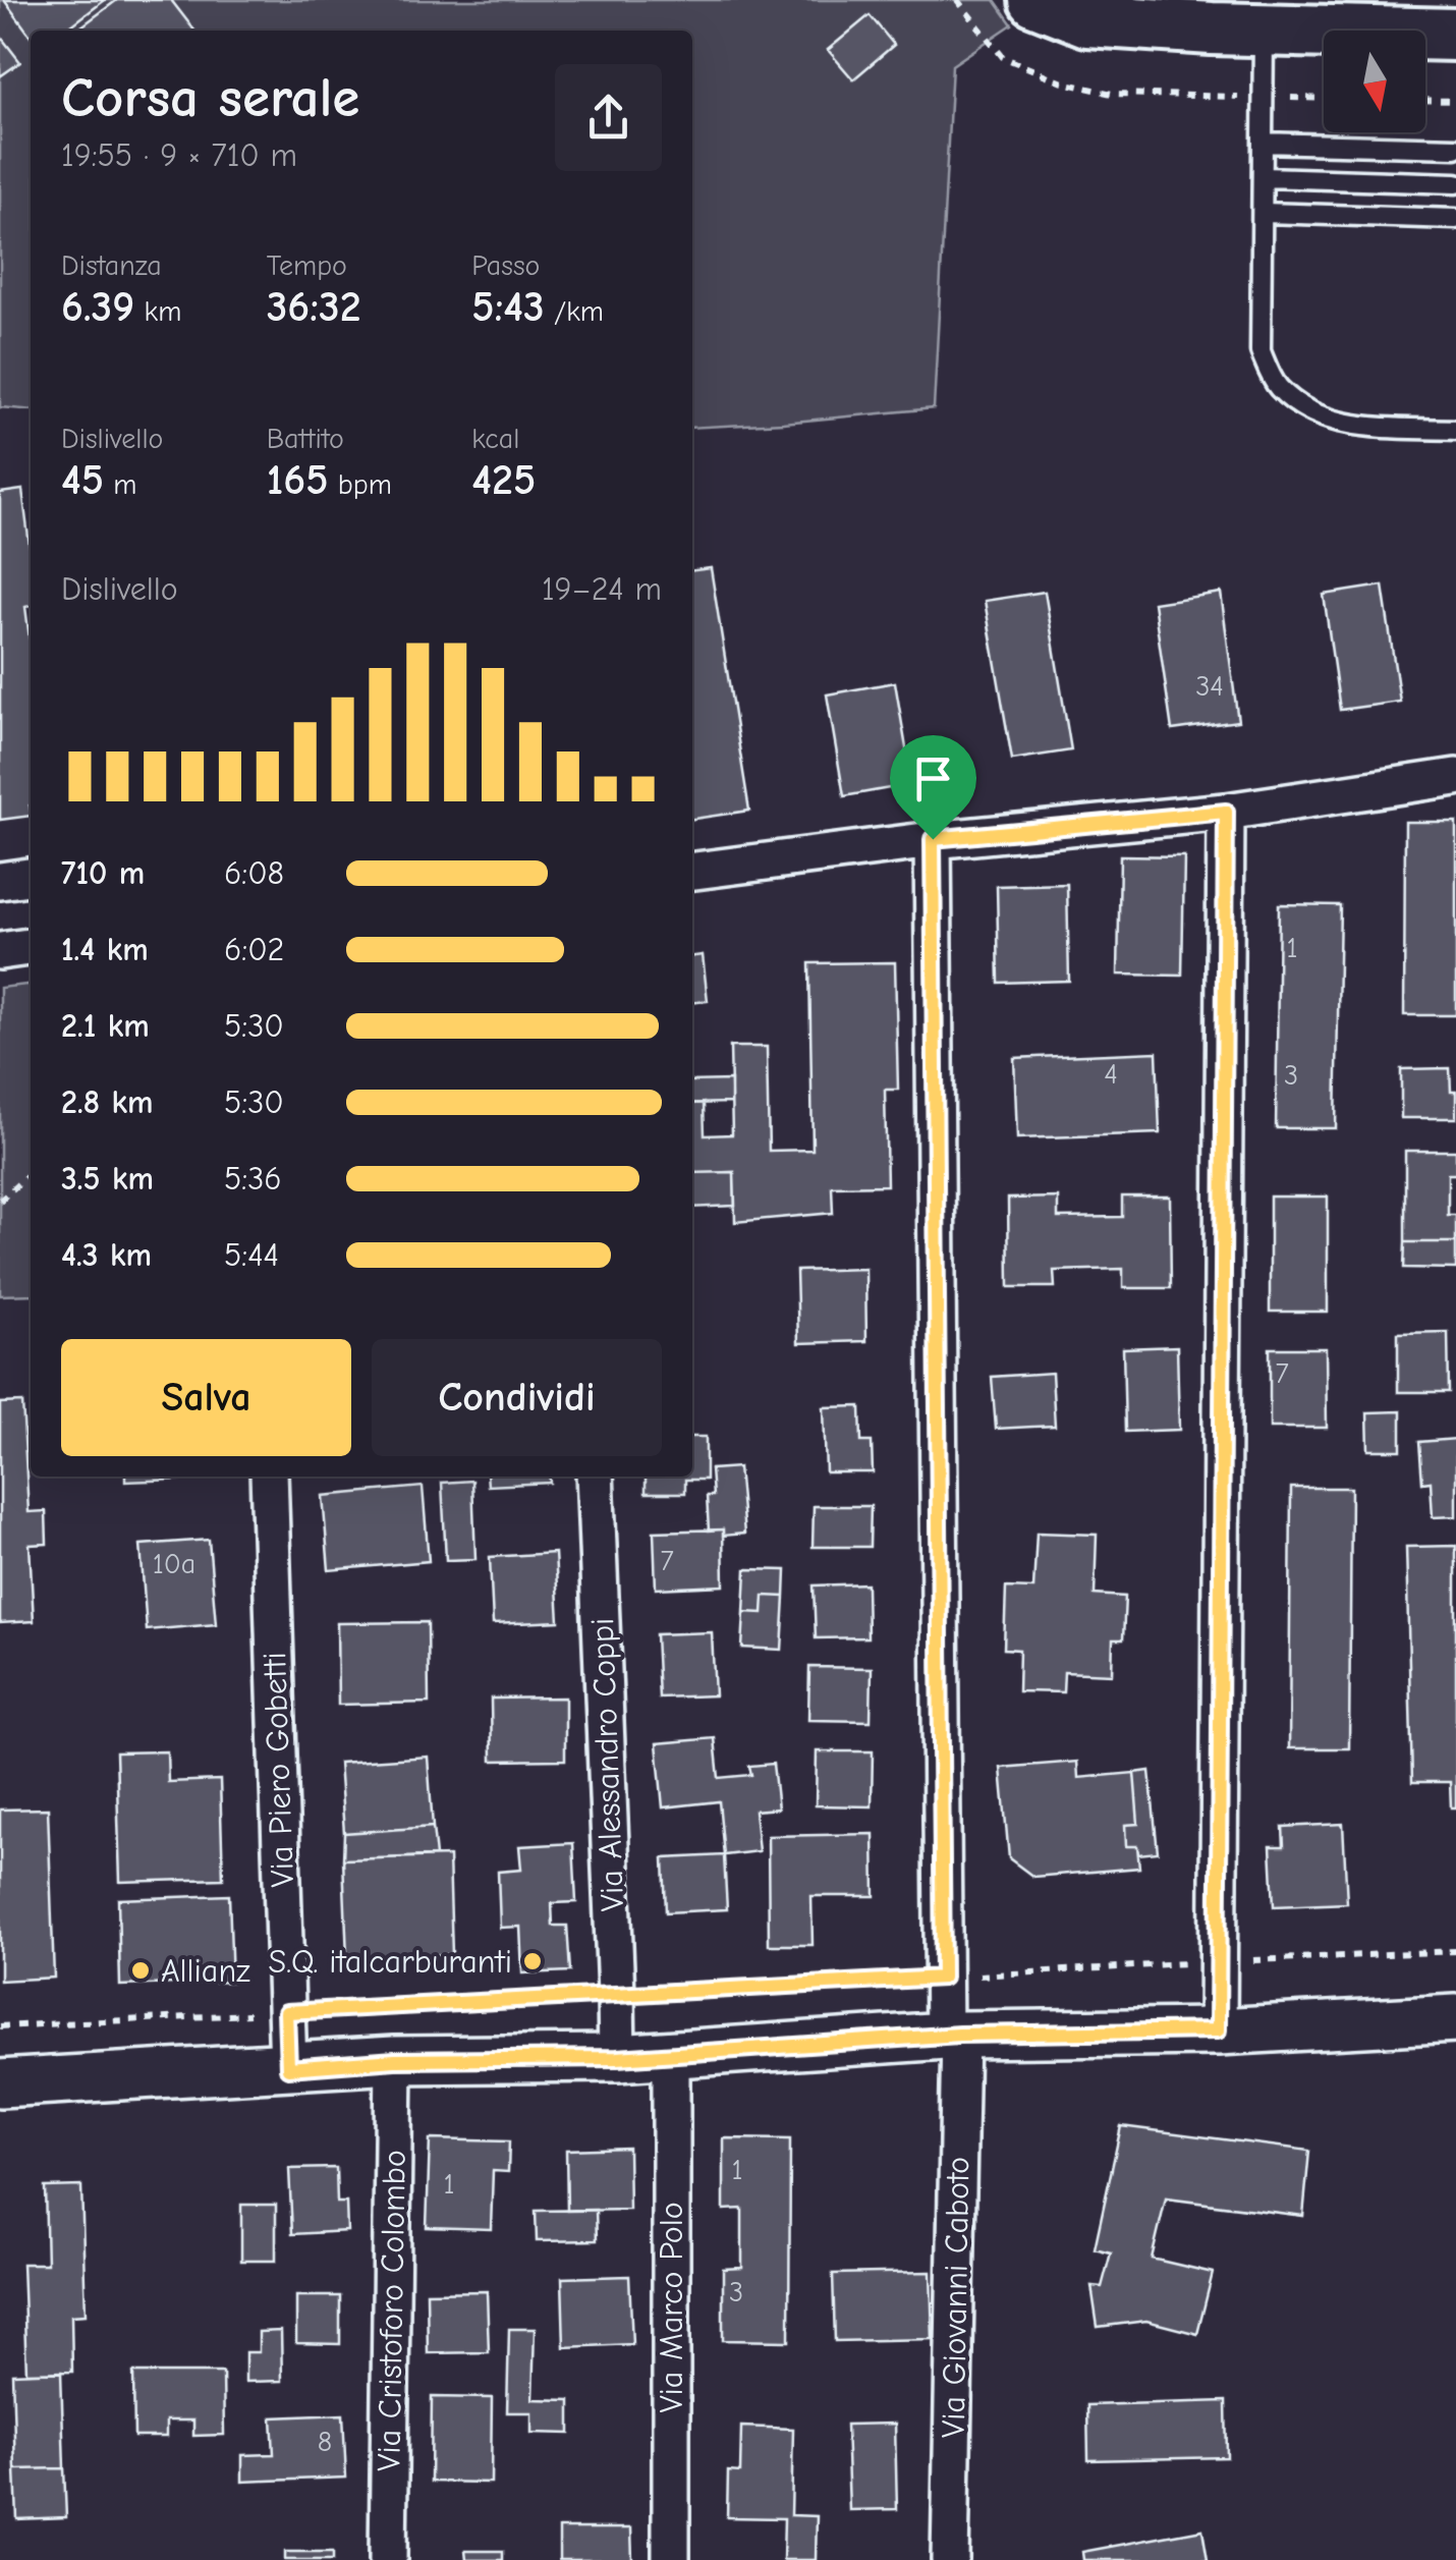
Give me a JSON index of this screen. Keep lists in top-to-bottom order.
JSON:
{
  "streets": {
    "street": [
      "Via Alessandro Coppi",
      "Via Piero Gobetti",
      "Via Giovanni Caboto",
      "Via Marco Polo",
      "Via Cristoforo Colombo"
    ]
  },
  "places": ["S.Q. italcarburanti", "Allianz"],
  "house_numbers": [
    "34",
    "1",
    "4",
    "3",
    "7",
    "7",
    "10a",
    "1",
    "1",
    "3",
    "8"
  ],
  "north": "bottom",
  "page": {
    "heading": ["Corsa serale", "19:55 · 9 × 710 m"],
    "stats": [
      ["Distanza", "6.39 km"],
      ["Tempo", "36:32"],
      ["Passo", "5:43 /km"],
      ["Dislivello", "45 m"],
      ["Battito", "165 bpm"],
      ["kcal", "425"]
    ],
    "chart": ["Dislivello", "19–24 m"],
    "list": [
      {
        "name": "710 m",
        "note": "6:08"
      },
      {
        "name": "1.4 km",
        "note": "6:02"
      },
      {
        "name": "2.1 km",
        "note": "5:30"
      },
      {
        "name": "2.8 km",
        "note": "5:30"
      },
      {
        "name": "3.5 km",
        "note": "5:36"
      },
      {
        "name": "4.3 km",
        "note": "5:44"
      }
    ],
    "buttons": ["Salva", "Condividi"]
  }
}
